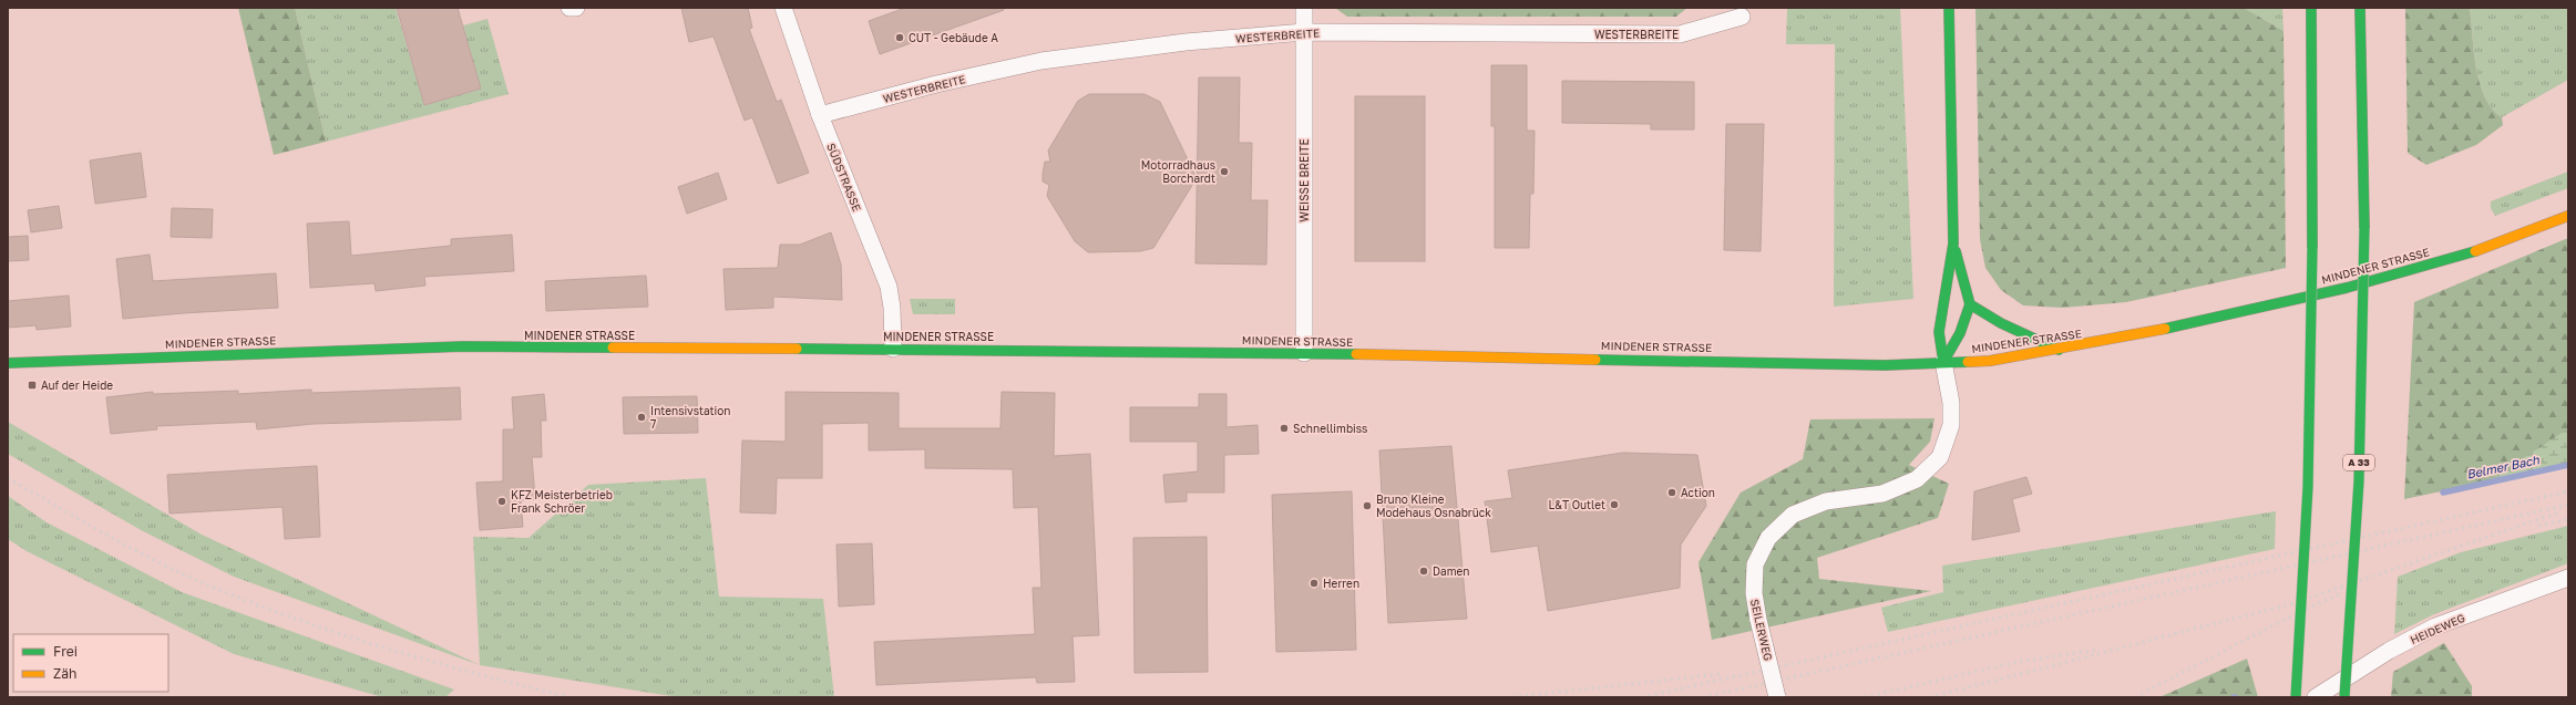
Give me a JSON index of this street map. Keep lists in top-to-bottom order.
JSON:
{
  "streets": {
    "main road": ["MINDENER STRASSE", "A 33"],
    "street": [
      "WESTERBREITE",
      "SÜDSTRASSE",
      "WEISSE BREITE",
      "HEIDEWEG",
      "SEILERWEG"
    ]
  },
  "crossings": [
    ["WESTERBREITE", "SÜDSTRASSE"],
    ["WESTERBREITE", "WEISSE BREITE"],
    ["SÜDSTRASSE", "MINDENER STRASSE"],
    ["WEISSE BREITE", "MINDENER STRASSE"],
    ["MINDENER STRASSE", "SEILERWEG"]
  ],
  "water": ["Belmer Bach"],
  "places": {
    "other": [
      "CUT - Gebäude A",
      "Motorradhaus Borchardt",
      "Intensivstation 7",
      "Schnellimbiss",
      "Action",
      "KFZ Meisterbetrieb Frank Schröer",
      "L&T Outlet",
      "Bruno Kleine Modehaus Osnabrück",
      "Damen",
      "Herren"
    ],
    "transit": ["Auf der Heide"]
  },
  "legend": ["Frei", "Zäh"]
}
